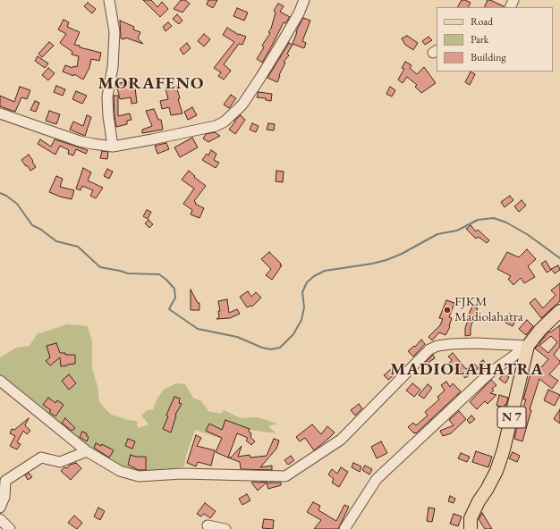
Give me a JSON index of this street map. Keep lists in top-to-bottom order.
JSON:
{
  "streets": {
    "main road": ["N 7"]
  },
  "districts": ["MORAFENO", "MADIOLAHATRA"],
  "places": ["FJKM Madiolahatra"],
  "legend": ["Road", "Park", "Building"]
}
